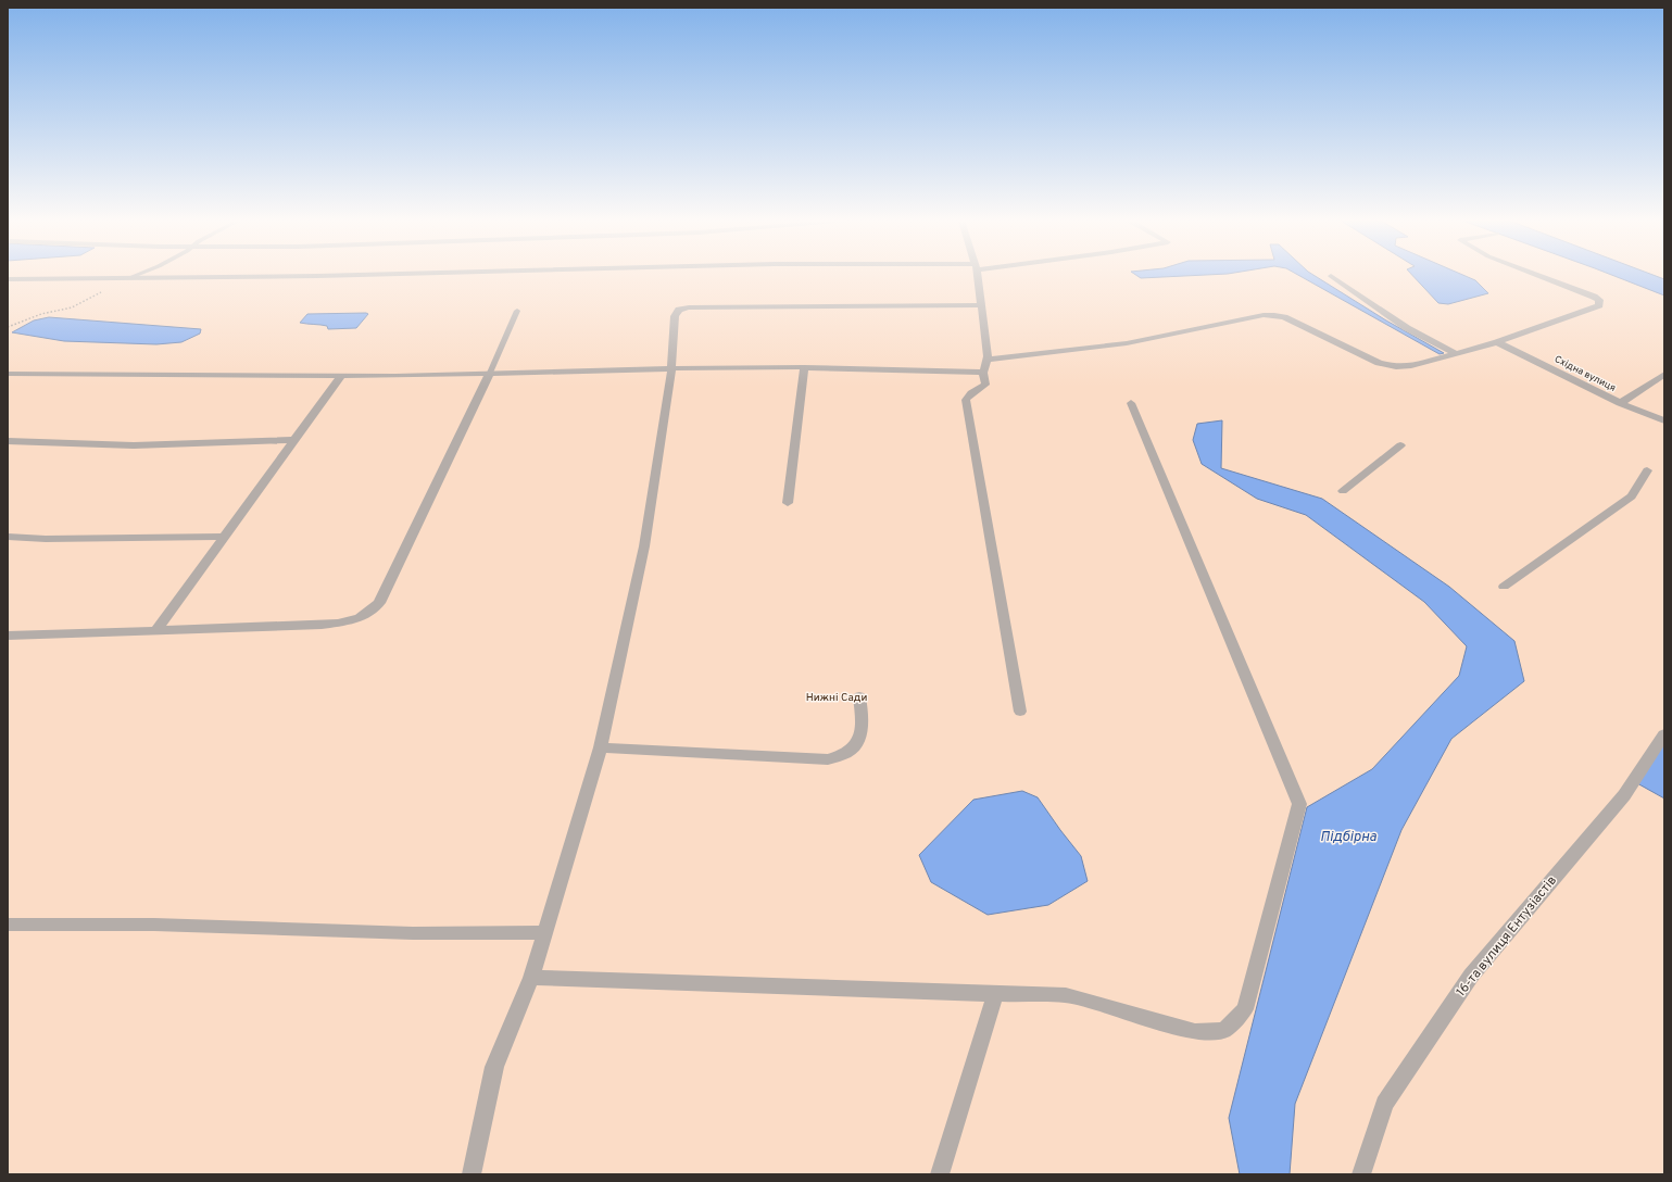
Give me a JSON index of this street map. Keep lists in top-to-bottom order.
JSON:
{
  "streets": {
    "street": ["Східна вулиця", "16-та вулиця Ентузіастів"]
  },
  "water": ["Підбірна"],
  "parks": ["Нижні Сади"]
}
